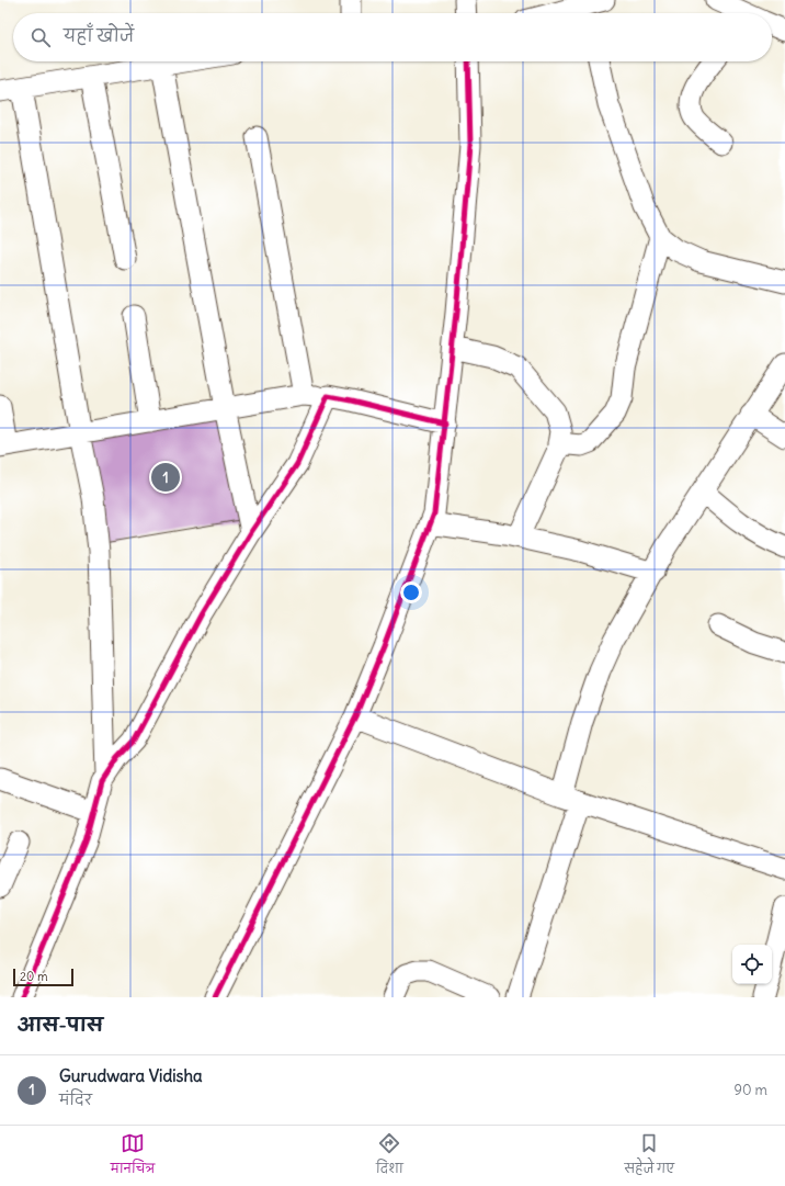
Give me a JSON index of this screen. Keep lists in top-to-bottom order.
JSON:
{
  "scale_bar": "20 m",
  "page": {
    "search": "यहाँ खोजें",
    "pins": "1",
    "scale": "20 m",
    "heading": "आस-पास",
    "list": [
      {
        "mark": "1",
        "name": "Gurudwara Vidisha",
        "note": "मंदिर",
        "value": "90 m"
      }
    ],
    "nav": ["मानचित्र", "दिशा", "सहेजे गए"]
  }
}
